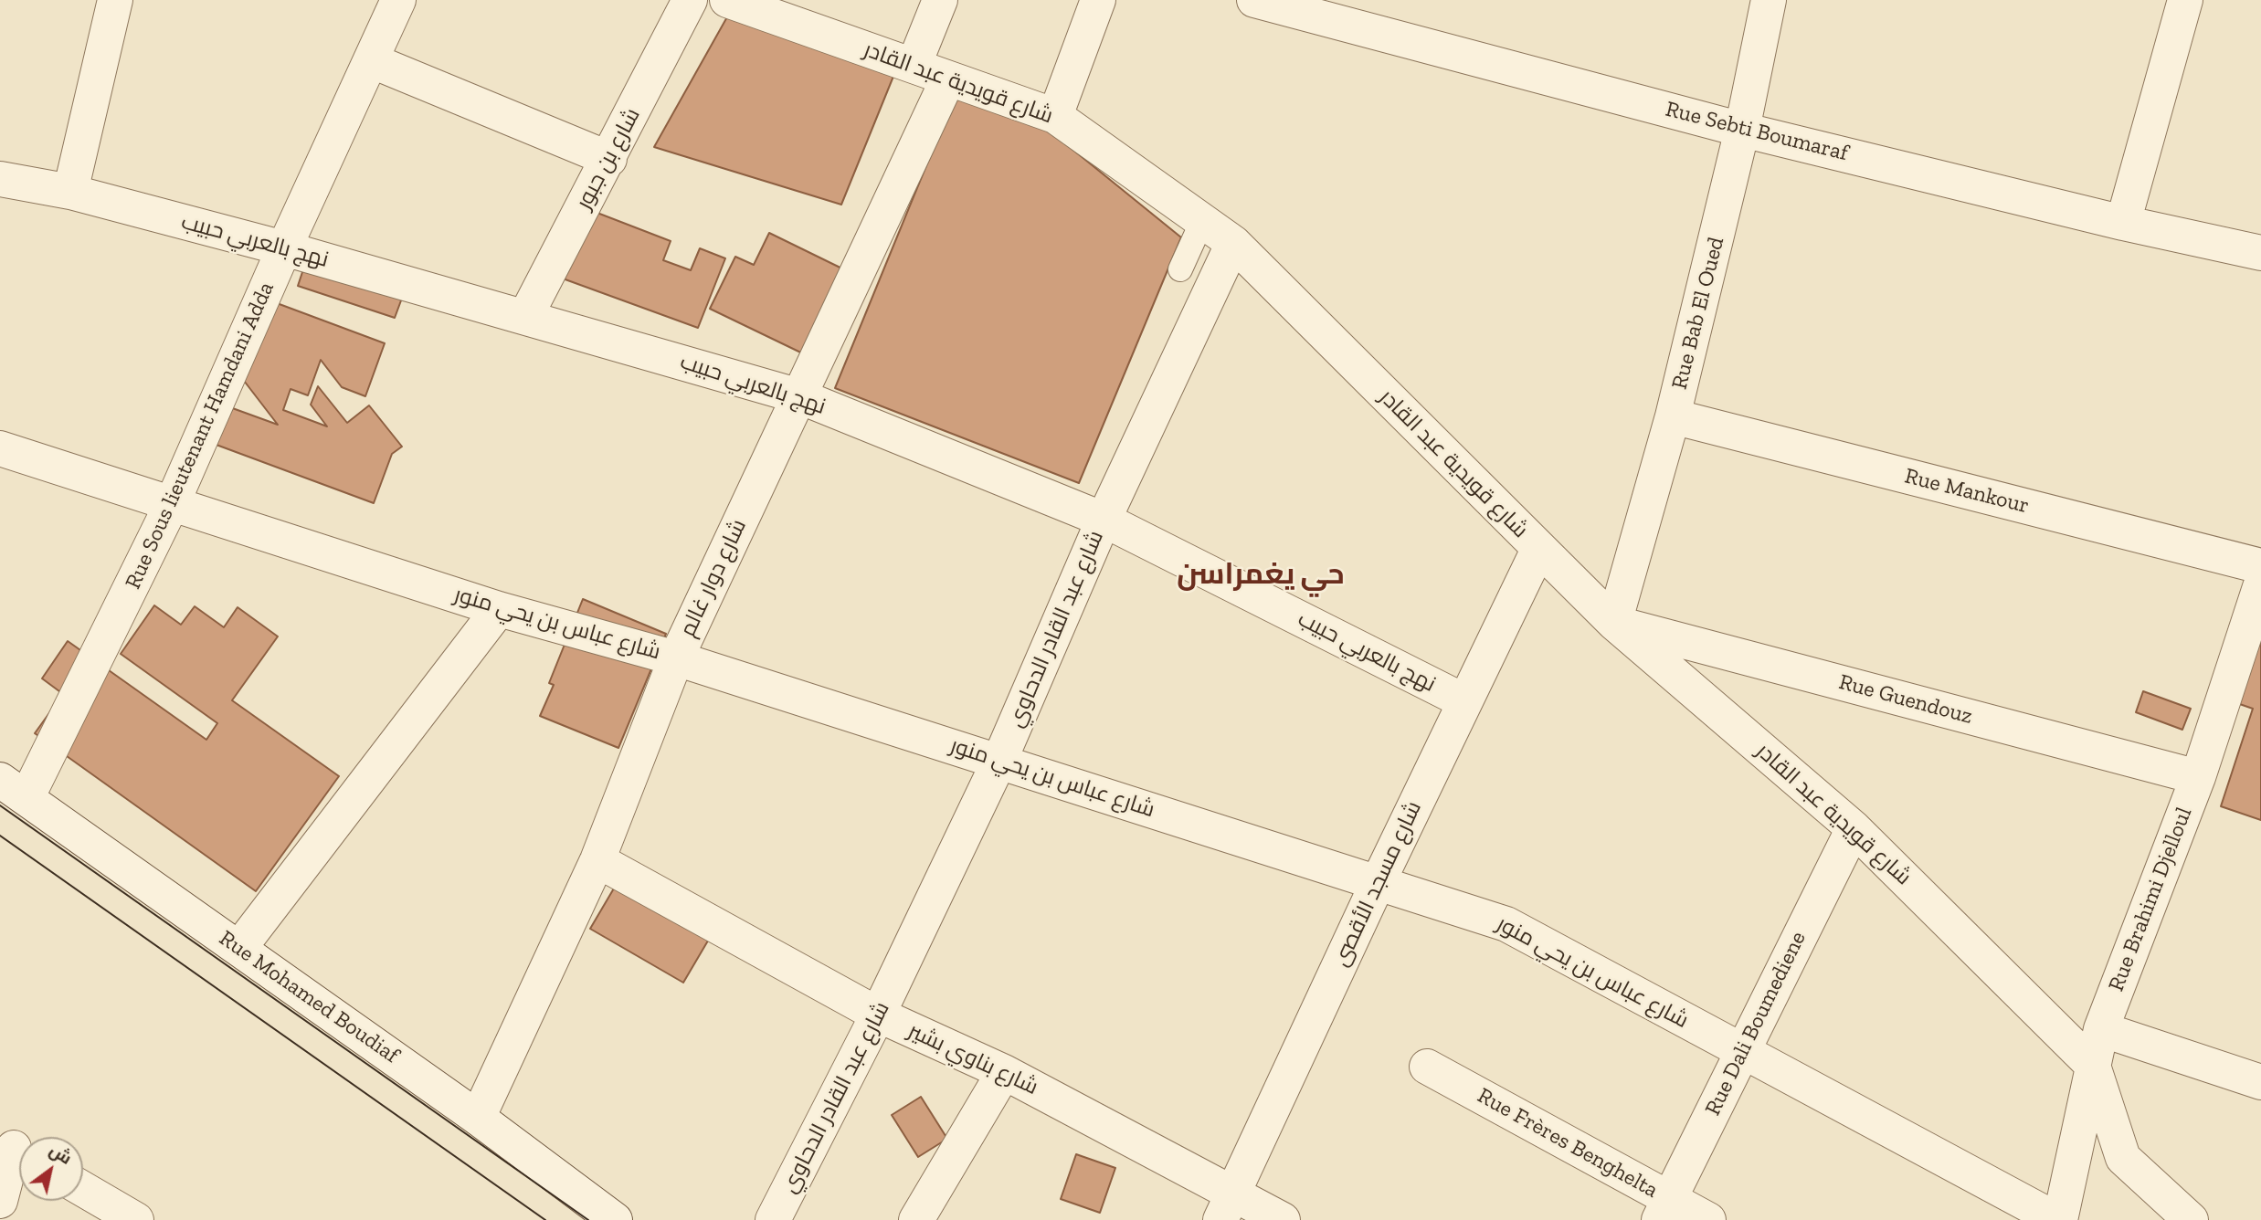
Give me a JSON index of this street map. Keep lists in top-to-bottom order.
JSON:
{
  "streets": {
    "street": [
      "شارع قويدية عبد القادر",
      "Rue Sebti Boumaraf",
      "شارع بن جبور",
      "نهج بالعربي حبيب",
      "Rue Bab El Oued",
      "Rue Sous lieutenant Hamdani Adda",
      "Rue Mankour",
      "شارع دوار غالم",
      "شارع عباس بن يحي منور",
      "شارع عبد القادر الدحاوي",
      "Rue Guendouz",
      "شارع مسجد الأقصى",
      "Rue Brahimi Djelloul",
      "Rue Mohamed Boudiaf",
      "Rue Dali Boumediene",
      "شارع بناوي بشير",
      "Rue Frères Benghelta"
    ]
  },
  "crossings": [
    ["شارع قويدية عبد القادر", "Rue Bab El Oued"],
    ["شارع قويدية عبد القادر", "شارع دوار غالم"],
    ["شارع قويدية عبد القادر", "شارع عبد القادر الدحاوي"],
    ["شارع قويدية عبد القادر", "Rue Guendouz"],
    ["شارع قويدية عبد القادر", "شارع مسجد الأقصى"],
    ["شارع قويدية عبد القادر", "Rue Brahimi Djelloul"],
    ["شارع قويدية عبد القادر", "Rue Dali Boumediene"],
    ["Rue Sebti Boumaraf", "Rue Bab El Oued"],
    ["شارع بن جبور", "نهج بالعربي حبيب"],
    ["نهج بالعربي حبيب", "Rue Sous lieutenant Hamdani Adda"],
    ["نهج بالعربي حبيب", "شارع دوار غالم"],
    ["نهج بالعربي حبيب", "شارع عبد القادر الدحاوي"],
    ["نهج بالعربي حبيب", "شارع مسجد الأقصى"],
    ["Rue Bab El Oued", "Rue Mankour"],
    ["Rue Bab El Oued", "Rue Guendouz"],
    ["Rue Sous lieutenant Hamdani Adda", "شارع عباس بن يحي منور"],
    ["Rue Sous lieutenant Hamdani Adda", "Rue Mohamed Boudiaf"],
    ["شارع دوار غالم", "شارع عباس بن يحي منور"],
    ["شارع دوار غالم", "Rue Mohamed Boudiaf"],
    ["شارع دوار غالم", "شارع بناوي بشير"],
    ["شارع عباس بن يحي منور", "شارع عبد القادر الدحاوي"],
    ["شارع عباس بن يحي منور", "شارع مسجد الأقصى"],
    ["شارع عباس بن يحي منور", "Rue Brahimi Djelloul"],
    ["شارع عباس بن يحي منور", "Rue Dali Boumediene"],
    ["شارع عبد القادر الدحاوي", "شارع بناوي بشير"],
    ["Rue Guendouz", "Rue Brahimi Djelloul"],
    ["شارع مسجد الأقصى", "شارع بناوي بشير"],
    ["Rue Dali Boumediene", "Rue Frères Benghelta"]
  ],
  "districts": ["حي يغمراسن"],
  "north": "top right"
}
